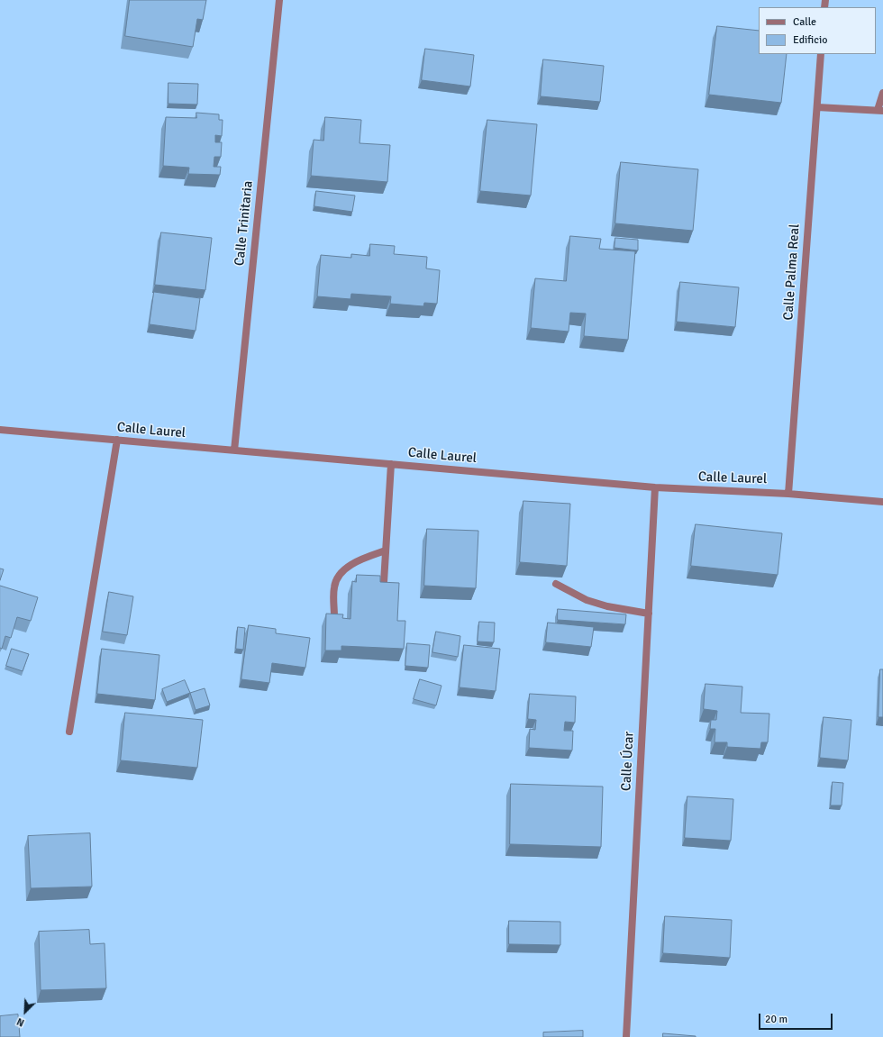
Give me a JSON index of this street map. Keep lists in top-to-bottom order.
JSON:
{
  "streets": {
    "street": [
      "Calle Trinitaria",
      "Calle Palma Real",
      "Calle Laurel",
      "Calle Úcar"
    ]
  },
  "crossings": [
    ["Calle Trinitaria", "Calle Laurel"],
    ["Calle Palma Real", "Calle Laurel"],
    ["Calle Laurel", "Calle Úcar"]
  ],
  "legend": ["Calle", "Edificio"],
  "scale_bar": "20 m",
  "north": "bottom left"
}
